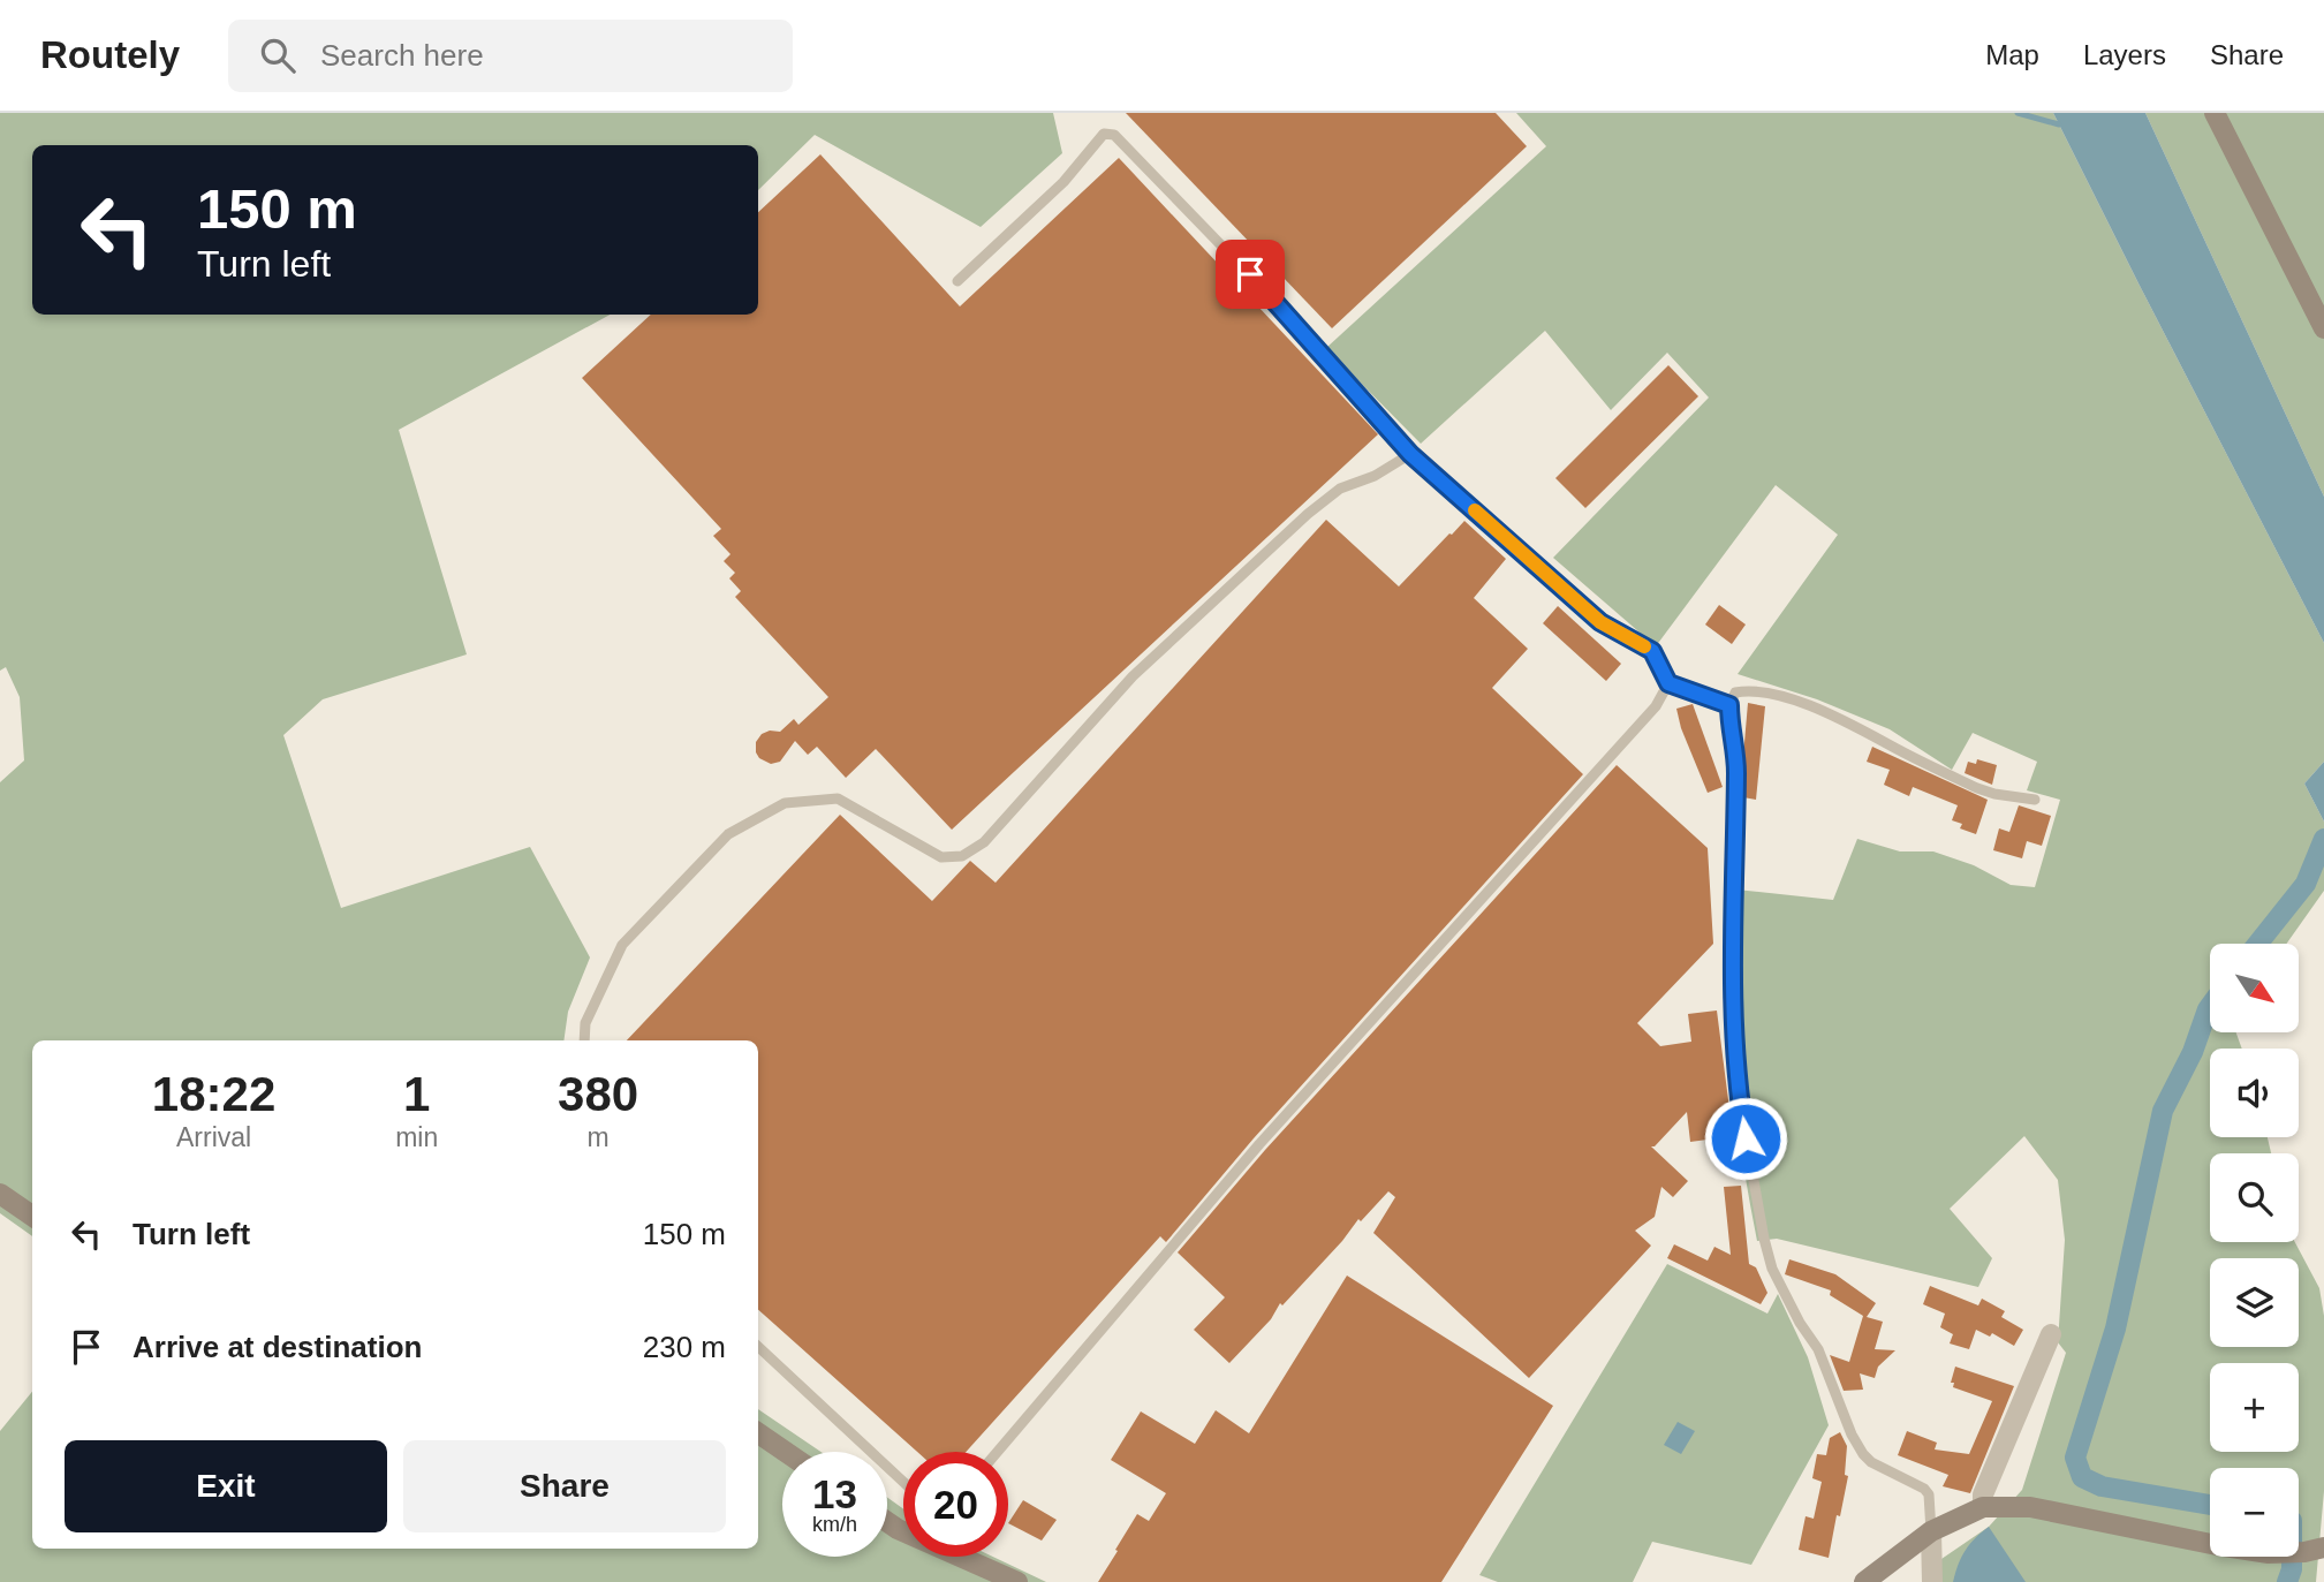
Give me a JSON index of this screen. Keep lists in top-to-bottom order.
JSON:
{
  "north": "bottom right",
  "page": {
    "header": "Routely",
    "search": "Search here",
    "nav": ["Map", "Layers", "Share"],
    "turn": ["150 m", "Turn left"],
    "map_buttons": ["+", "−"],
    "eta": [
      "18:22",
      "Arrival",
      "1",
      "min",
      "380",
      "m"
    ],
    "list": [
      {
        "name": "Turn left",
        "value": "150 m"
      },
      {
        "name": "Arrive at destination",
        "value": "230 m"
      }
    ],
    "buttons": ["Exit", "Share"],
    "speed": "13 km/h",
    "limit": "20"
  }
}
